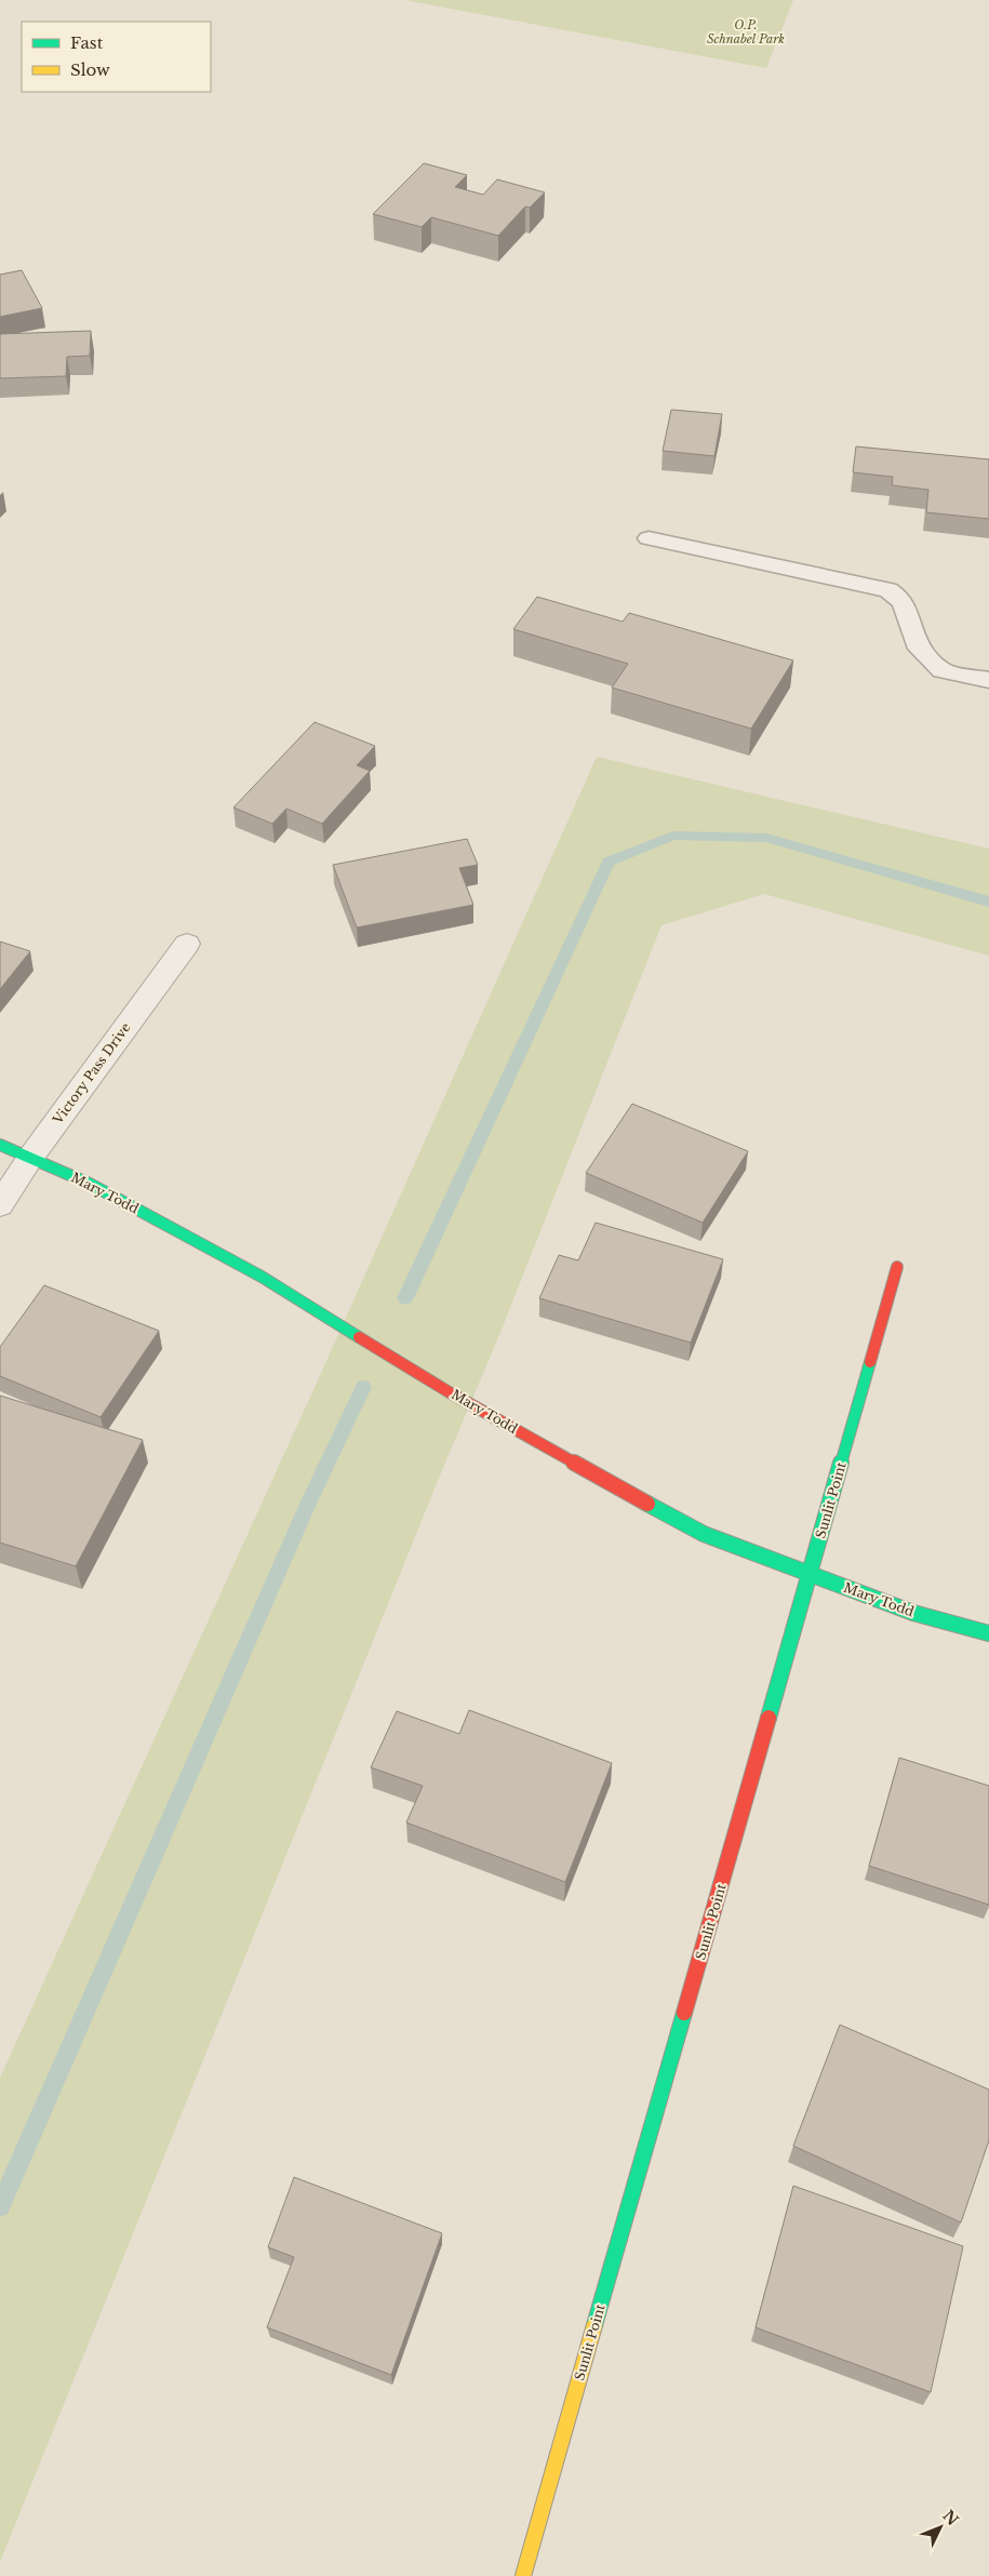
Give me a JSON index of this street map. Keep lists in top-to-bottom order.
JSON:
{
  "streets": {
    "street": ["Victory Pass Drive", "Mary Todd", "Sunlit Point"]
  },
  "crossings": [
    ["Victory Pass Drive", "Mary Todd"],
    ["Mary Todd", "Sunlit Point"]
  ],
  "parks": ["O.P. Schnabel Park"],
  "legend": ["Fast", "Slow"],
  "north": "top right"
}
